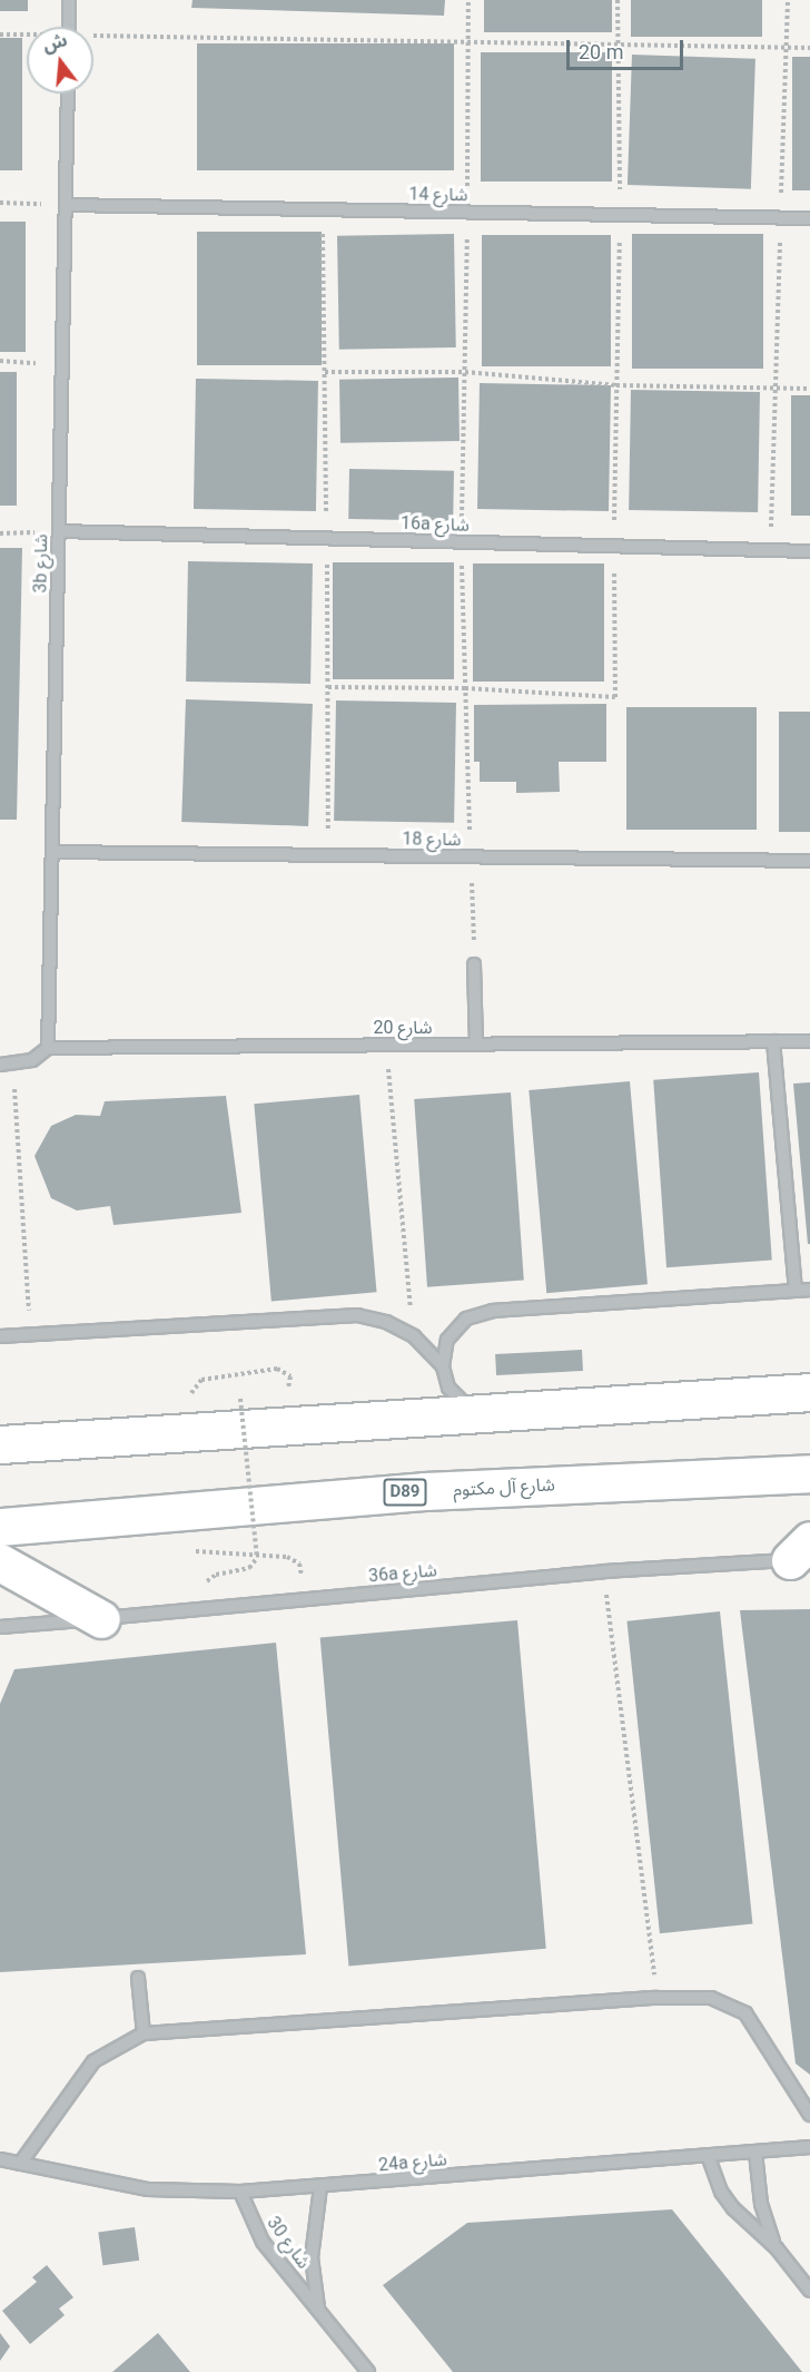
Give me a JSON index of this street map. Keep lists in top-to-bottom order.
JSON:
{
  "streets": {
    "main road": ["شارع آل مكتوم", "D89"],
    "street": [
      "شارع 14",
      "16a شارع",
      "3b شارع",
      "شارع 18",
      "شارع 20",
      "36a شارع",
      "24a شارع",
      "شارع 30"
    ]
  },
  "crossings": [
    ["شارع 14", "3b شارع"],
    ["16a شارع", "3b شارع"],
    ["3b شارع", "شارع 18"],
    ["3b شارع", "شارع 20"],
    ["24a شارع", "شارع 30"]
  ],
  "scale_bar": "20 m",
  "north": "top"
}
